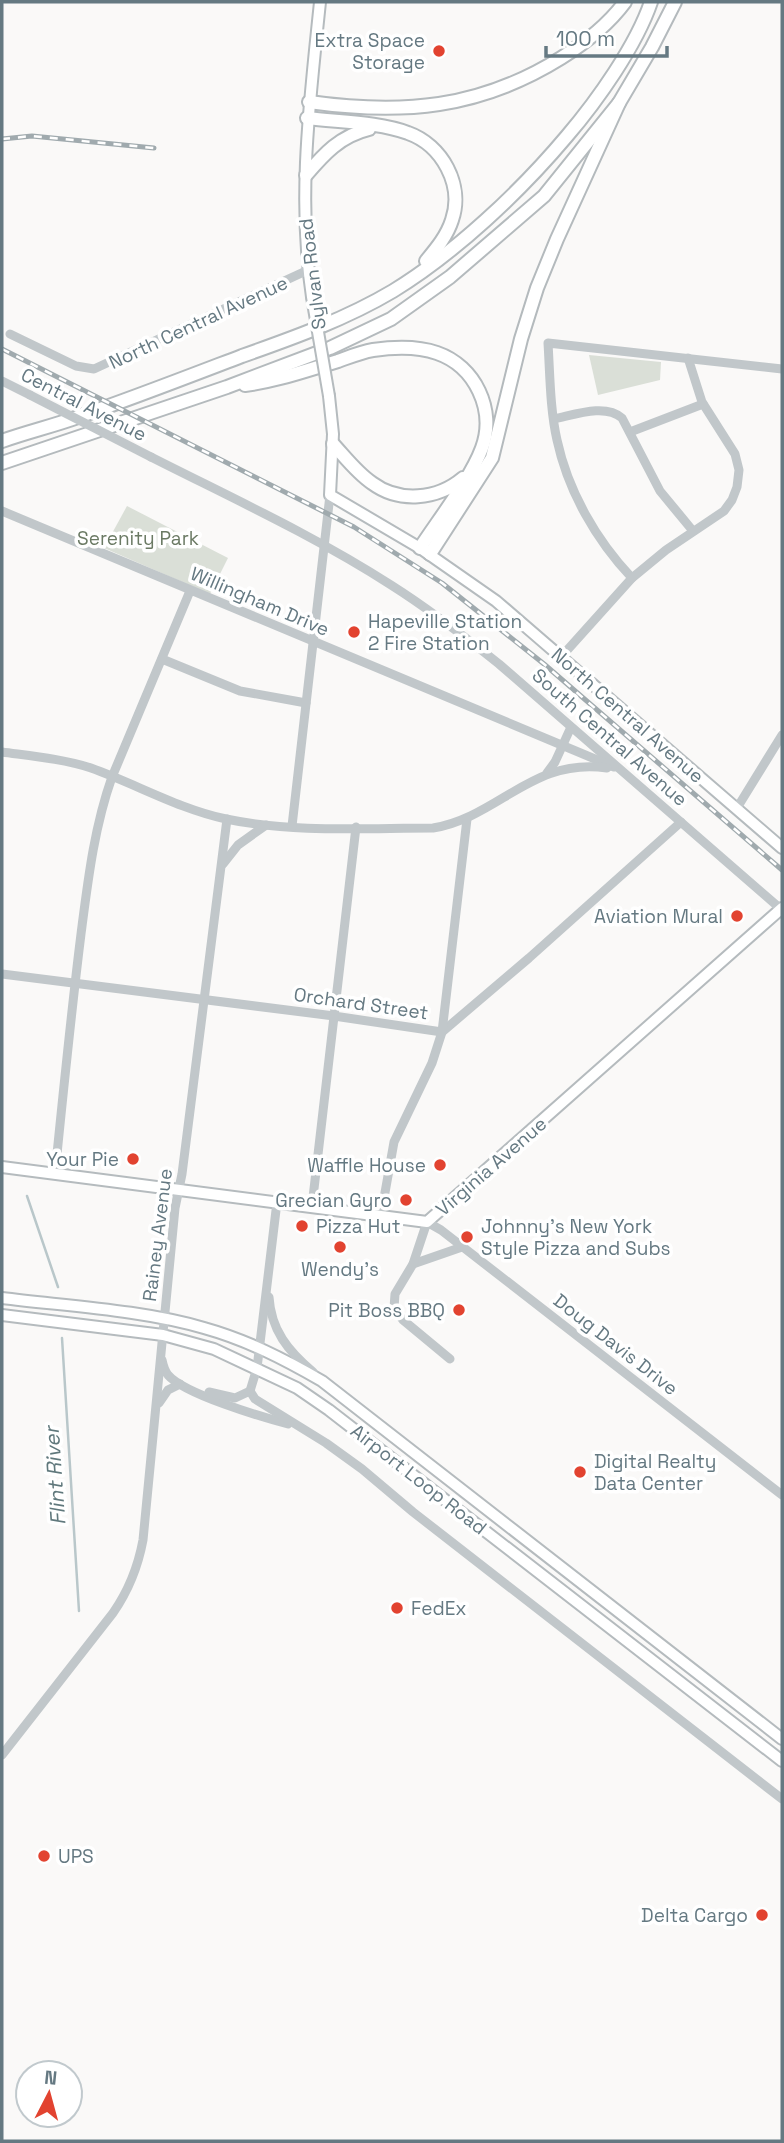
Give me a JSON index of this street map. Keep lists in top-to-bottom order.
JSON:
{
  "streets": {
    "main road": [
      "Sylvan Road",
      "North Central Avenue",
      "Virginia Avenue",
      "Airport Loop Road"
    ],
    "street": [
      "Central Avenue",
      "Willingham Drive",
      "South Central Avenue",
      "Orchard Street",
      "Rainey Avenue",
      "Doug Davis Drive"
    ]
  },
  "crossings": [
    ["Sylvan Road", "North Central Avenue"],
    ["Sylvan Road", "Willingham Drive"],
    ["Sylvan Road", "South Central Avenue"],
    ["Central Avenue", "South Central Avenue"],
    ["Willingham Drive", "South Central Avenue"],
    ["South Central Avenue", "Orchard Street"],
    ["South Central Avenue", "Virginia Avenue"],
    ["Orchard Street", "Rainey Avenue"],
    ["Virginia Avenue", "Rainey Avenue"],
    ["Virginia Avenue", "Doug Davis Drive"],
    ["Rainey Avenue", "Airport Loop Road"]
  ],
  "water": ["Flint River"],
  "parks": ["Serenity Park"],
  "places": [
    "Extra Space Storage",
    "Hapeville Station 2 Fire Station",
    "Aviation Mural",
    "Your Pie",
    "Waffle House",
    "Grecian Gyro",
    "Pizza Hut",
    "Johnny's New York Style Pizza and Subs",
    "Wendy's",
    "Pit Boss BBQ",
    "Digital Realty Data Center",
    "FedEx",
    "UPS",
    "Delta Cargo"
  ],
  "scale_bar": "100 m",
  "north": "top"
}
